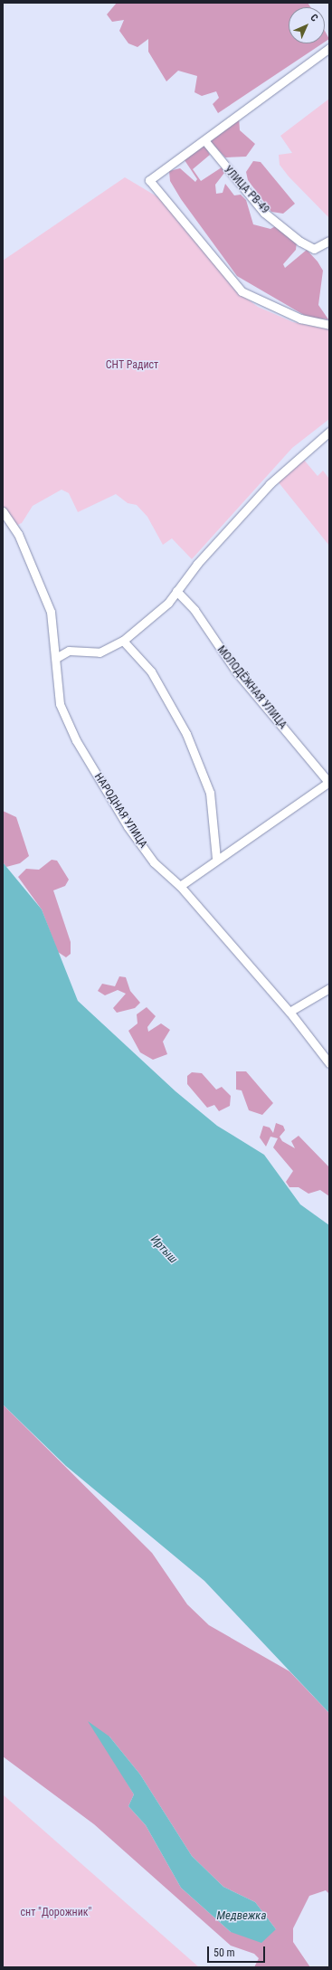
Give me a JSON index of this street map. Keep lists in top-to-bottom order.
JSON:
{
  "streets": {
    "street": ["УЛИЦА РВ-49", "МОЛОДЁЖНАЯ УЛИЦА", "НАРОДНАЯ УЛИЦА"]
  },
  "water": ["Иртыш", "Медвежка"],
  "parks": ["СНТ Радист", "снт \"Дорожник\""],
  "scale_bar": "50 m",
  "north": "top right"
}
